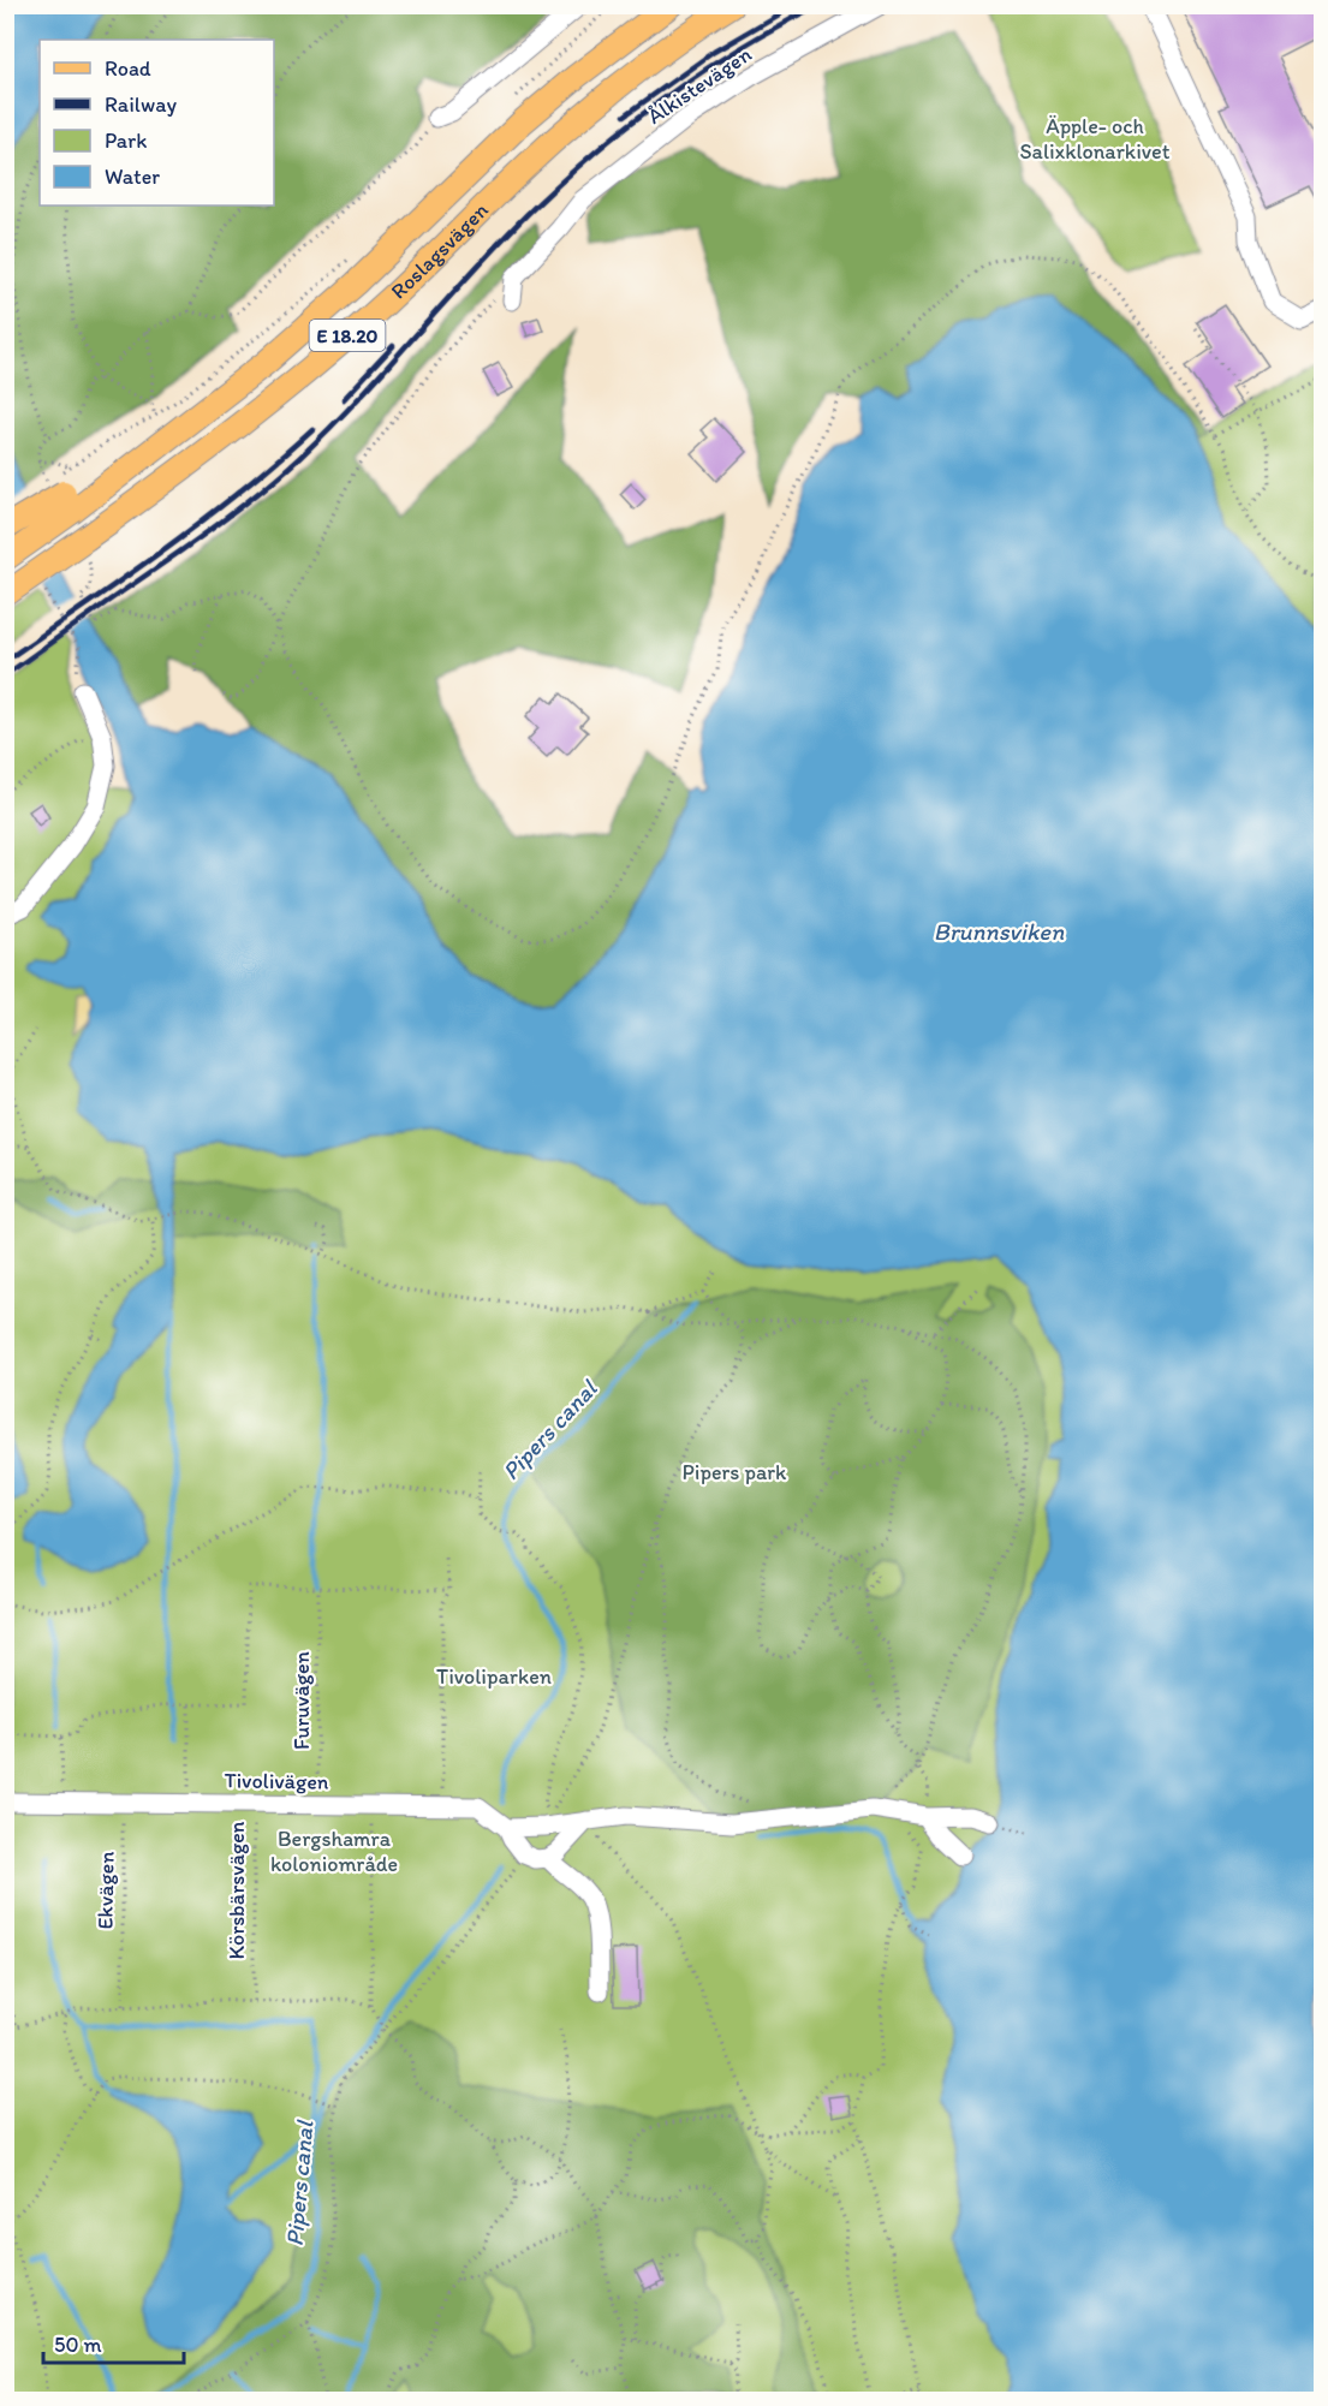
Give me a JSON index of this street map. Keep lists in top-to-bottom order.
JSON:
{
  "streets": {
    "main road": ["Roslagsvägen", "E 18.20"],
    "street": ["Ålkistevägen", "Tivolivägen"],
    "path": ["Furuvägen", "Ekvägen", "Körsbärsvägen"]
  },
  "crossings": [
    ["Furuvägen", "Tivolivägen"],
    ["Tivolivägen", "Ekvägen"],
    ["Tivolivägen", "Körsbärsvägen"]
  ],
  "water": ["Brunnsviken", "Pipers canal"],
  "parks": [
    "Äpple- och Salixklonarkivet",
    "Pipers park",
    "Tivoliparken",
    "Bergshamra koloniområde"
  ],
  "legend": [
    "Road",
    "Railway",
    "Park",
    "Water"
  ],
  "scale_bar": "50 m"
}
